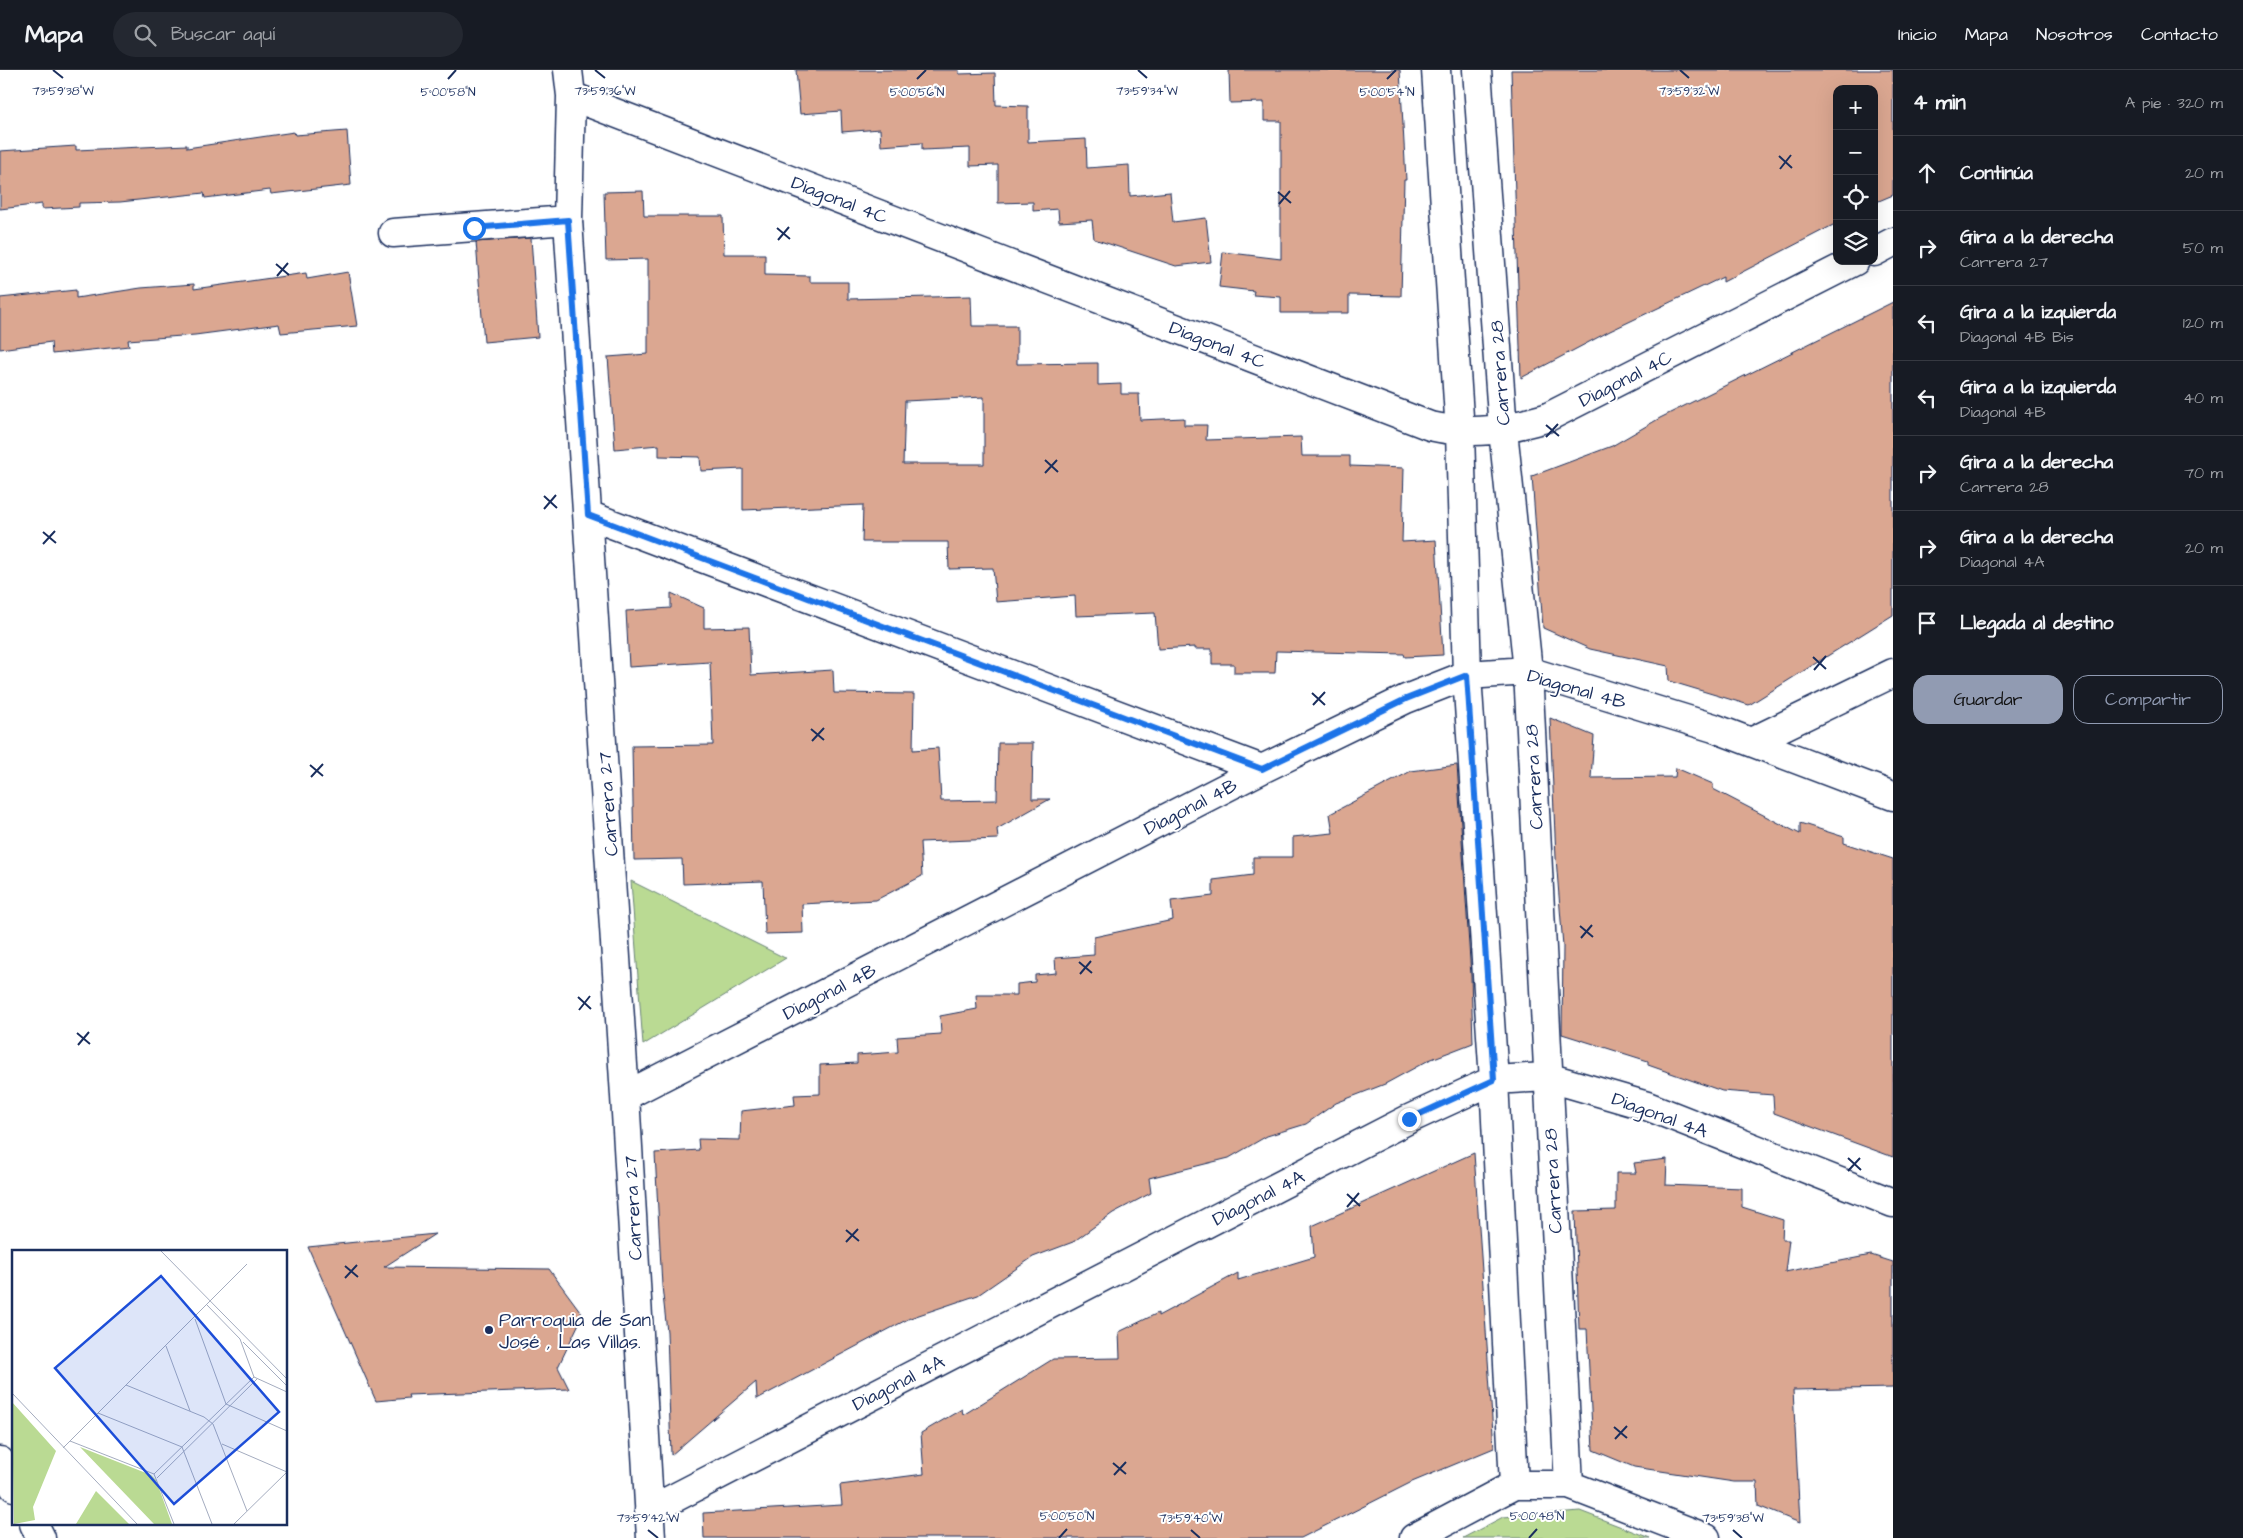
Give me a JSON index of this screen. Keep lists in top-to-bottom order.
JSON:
{
  "streets": {
    "street": [
      "Diagonal 4C",
      "Carrera 28",
      "Diagonal 4B",
      "Carrera 27",
      "Diagonal 4A"
    ]
  },
  "crossings": [
    ["Diagonal 4C", "Carrera 28"],
    ["Diagonal 4C", "Carrera 27"],
    ["Carrera 28", "Diagonal 4B"],
    ["Carrera 28", "Diagonal 4A"],
    ["Diagonal 4B", "Carrera 27"],
    ["Carrera 27", "Diagonal 4A"]
  ],
  "places": ["Parroquia de San José , Las Villas."],
  "page": {
    "header": "Mapa",
    "search": "Buscar aquí",
    "nav": [
      "Inicio",
      "Mapa",
      "Nosotros",
      "Contacto"
    ],
    "heading": ["4 min", "A pie · 320 m"],
    "map_buttons": ["+", "−"],
    "list": [
      ["Continúa", "20 m"],
      ["Gira a la derecha", "Carrera 27", "50 m"],
      ["Gira a la izquierda", "Diagonal 4B Bis", "120 m"],
      ["Gira a la izquierda", "Diagonal 4B", "40 m"],
      ["Gira a la derecha", "Carrera 28", "70 m"],
      ["Gira a la derecha", "Diagonal 4A", "20 m"],
      "Llegada al destino"
    ],
    "buttons": ["Guardar", "Compartir"]
  },
  "coordinates": [
    "73°59'38\"W",
    "73°59'36\"W",
    "73°59'34\"W",
    "73°59'32\"W",
    "5°00'58\"N",
    "5°00'56\"N",
    "5°00'54\"N",
    "5°00'50\"N",
    "5°00'48\"N",
    "73°59'42\"W",
    "73°59'40\"W"
  ]
}
